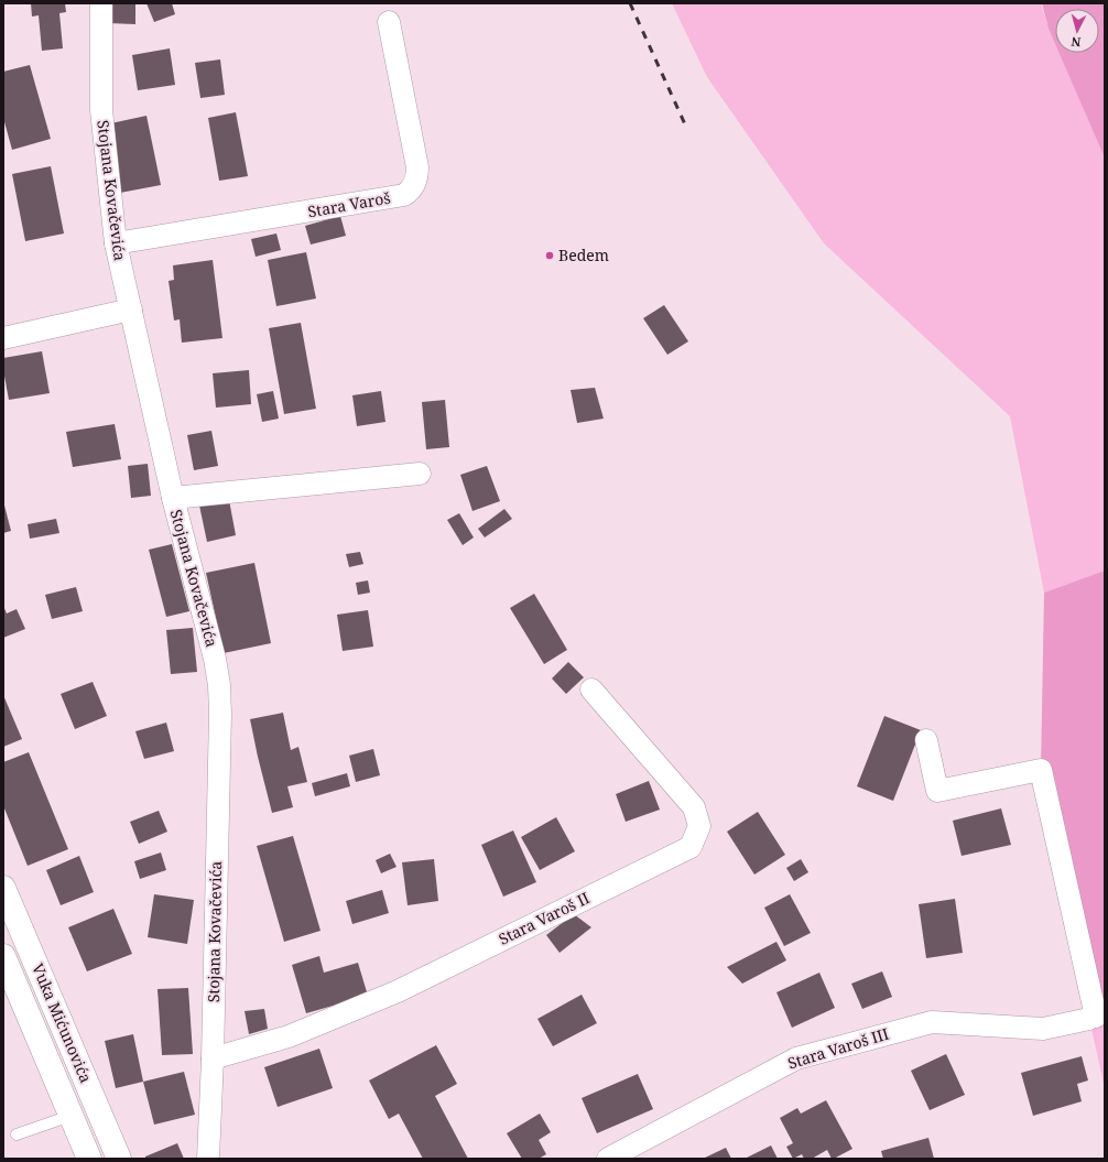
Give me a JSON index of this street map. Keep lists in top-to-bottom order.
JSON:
{
  "streets": {
    "main road": ["Vuka Mićunovića"],
    "street": [
      "Stojana Kovačevića",
      "Stara Varoš",
      "Stara Varoš II",
      "Stara Varoš III"
    ]
  },
  "crossings": [
    ["Stojana Kovačevića", "Stara Varoš"],
    ["Stojana Kovačevića", "Stara Varoš II"]
  ],
  "places": ["Bedem"],
  "north": "bottom"
}
